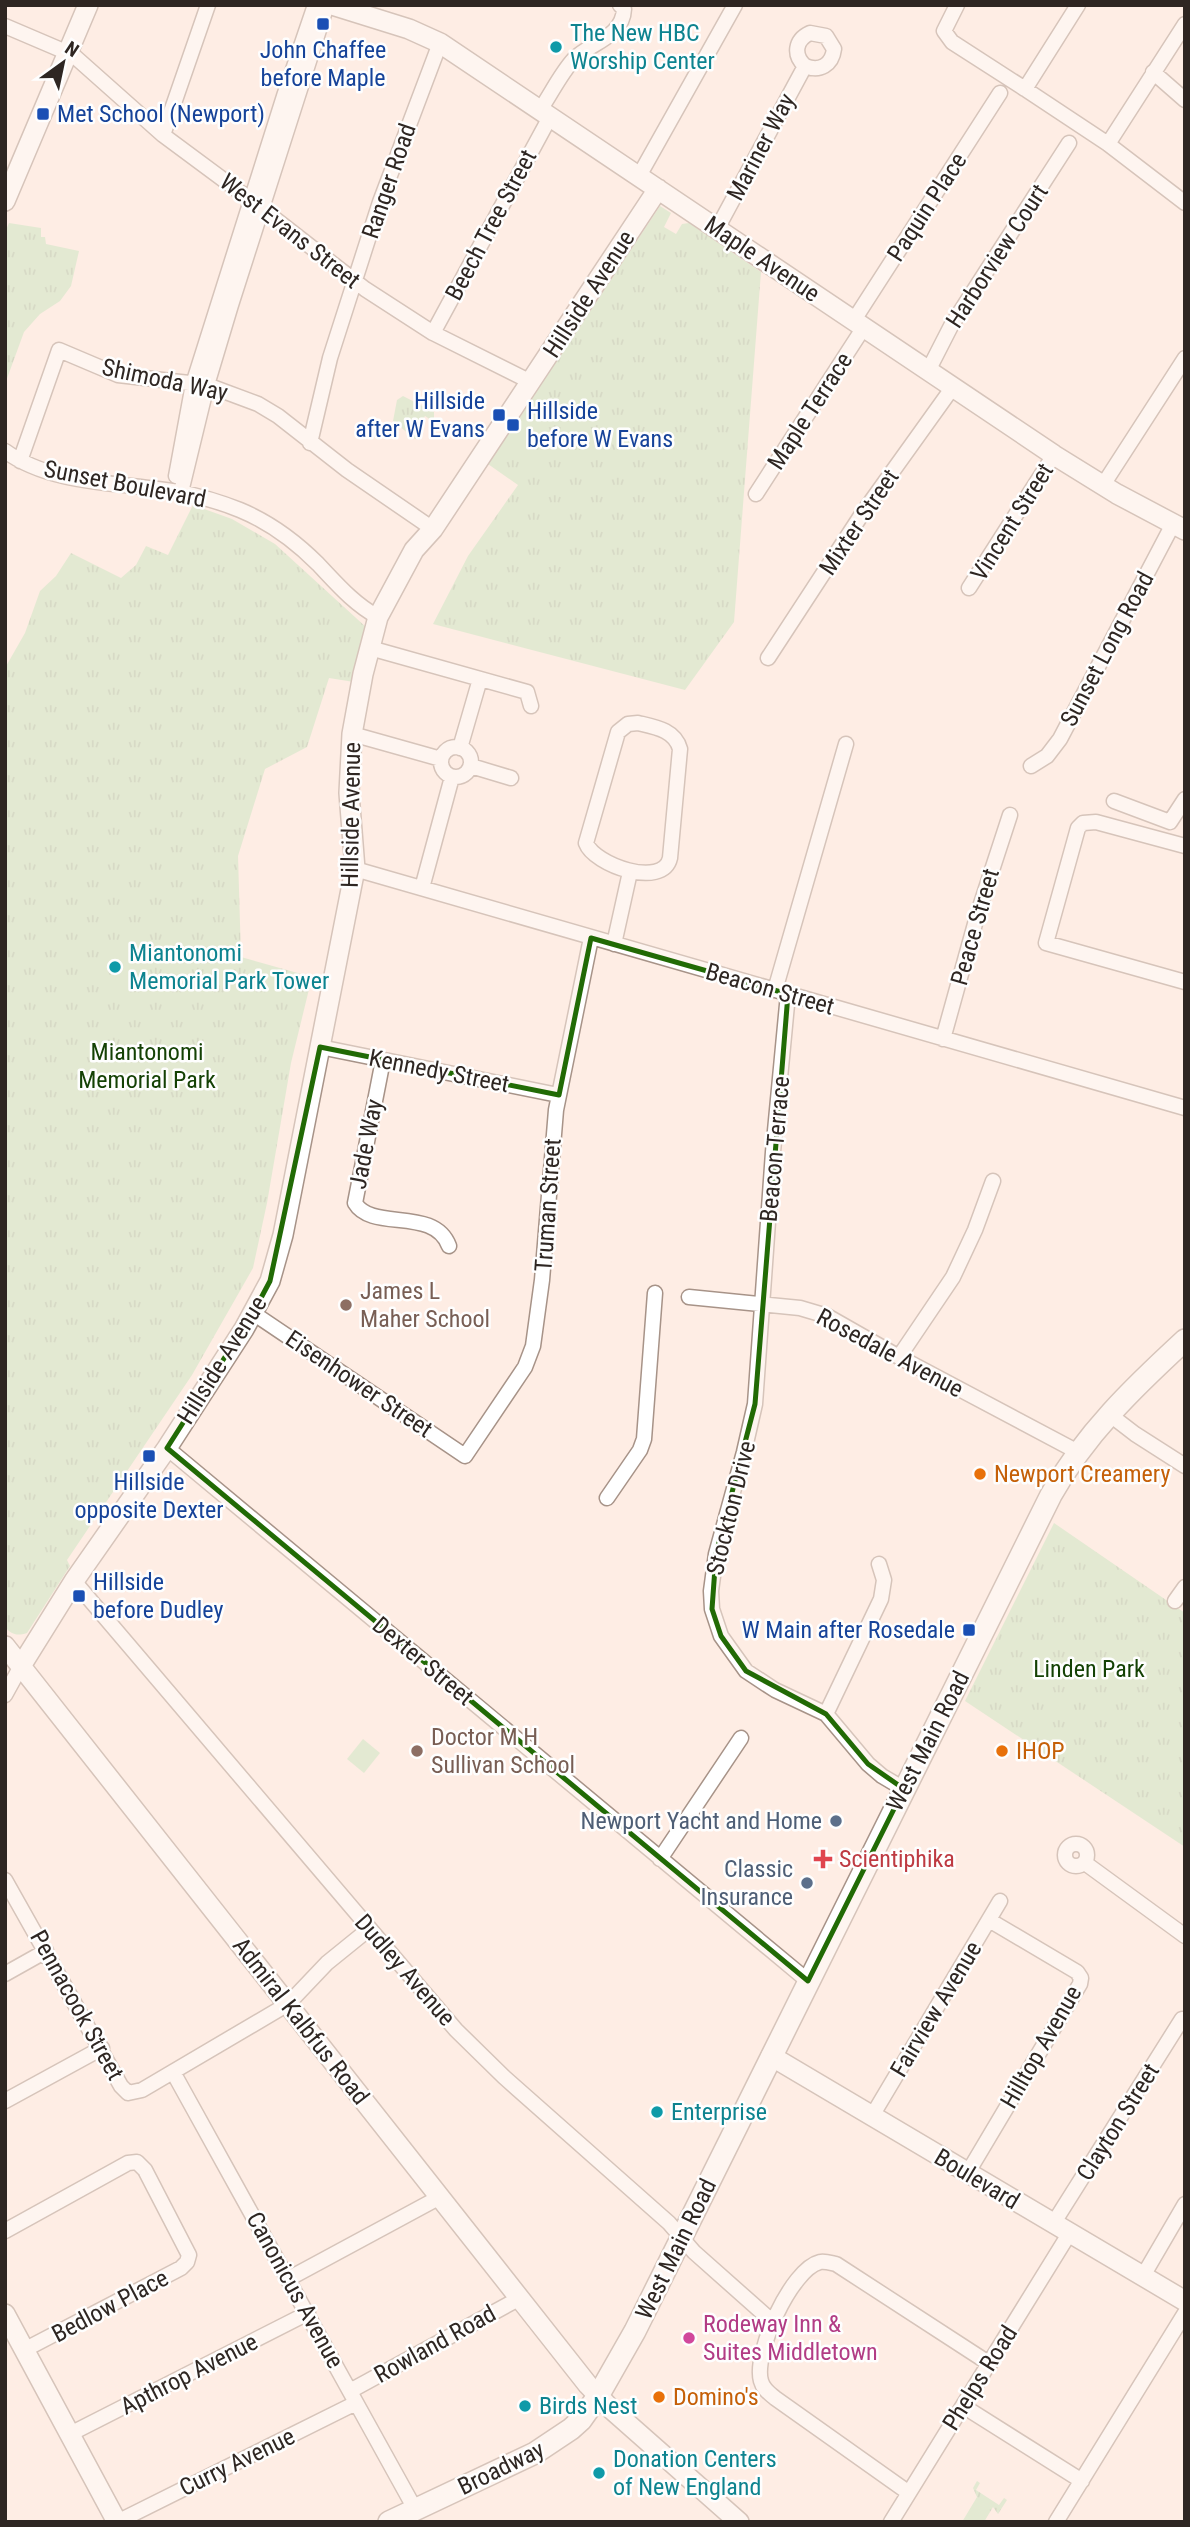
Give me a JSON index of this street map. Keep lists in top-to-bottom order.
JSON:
{
  "streets": {
    "main road": ["West Main Road", "Broadway"],
    "street": [
      "Mariner Way",
      "Ranger Road",
      "Paquin Place",
      "Beech Tree Street",
      "West Evans Street",
      "Harborview Court",
      "Maple Avenue",
      "Hillside Avenue",
      "Shimoda Way",
      "Maple Terrace",
      "Sunset Boulevard",
      "Mixter Street",
      "Vincent Street",
      "Sunset Long Road",
      "Peace Street",
      "Beacon Street",
      "Kennedy Street",
      "Jade Way",
      "Beacon Terrace",
      "Truman Street",
      "Rosedale Avenue",
      "Eisenhower Street",
      "Stockton Drive",
      "Dexter Street",
      "Dudley Avenue",
      "Pennacook Street",
      "Fairview Avenue",
      "Admiral Kalbfus Road",
      "Hilltop Avenue",
      "Clayton Street",
      "Boulevard",
      "Canonicus Avenue",
      "Bedlow Place",
      "Rowland Road",
      "Apthrop Avenue",
      "Phelps Road",
      "Curry Avenue"
    ]
  },
  "crossings": [
    ["Mariner Way", "Maple Avenue"],
    ["Ranger Road", "West Evans Street"],
    ["Ranger Road", "Maple Avenue"],
    ["Ranger Road", "Shimoda Way"],
    ["Paquin Place", "Maple Avenue"],
    ["Paquin Place", "Maple Terrace"],
    ["Beech Tree Street", "West Evans Street"],
    ["Beech Tree Street", "Maple Avenue"],
    ["West Evans Street", "Hillside Avenue"],
    ["Harborview Court", "Maple Avenue"],
    ["Maple Avenue", "Hillside Avenue"],
    ["Maple Avenue", "Maple Terrace"],
    ["Maple Avenue", "Mixter Street"],
    ["Maple Avenue", "Vincent Street"],
    ["Maple Avenue", "Sunset Long Road"],
    ["Hillside Avenue", "Shimoda Way"],
    ["Hillside Avenue", "Sunset Boulevard"],
    ["Hillside Avenue", "Beacon Street"],
    ["Hillside Avenue", "Kennedy Street"],
    ["Hillside Avenue", "Eisenhower Street"],
    ["Hillside Avenue", "Dexter Street"],
    ["Hillside Avenue", "Dudley Avenue"],
    ["Hillside Avenue", "Admiral Kalbfus Road"],
    ["Shimoda Way", "Sunset Boulevard"],
    ["Peace Street", "Beacon Street"],
    ["Beacon Street", "Beacon Terrace"],
    ["Beacon Street", "Truman Street"],
    ["Kennedy Street", "Jade Way"],
    ["Kennedy Street", "Truman Street"],
    ["Beacon Terrace", "Rosedale Avenue"],
    ["Beacon Terrace", "Stockton Drive"],
    ["Truman Street", "Eisenhower Street"],
    ["Rosedale Avenue", "Stockton Drive"],
    ["Rosedale Avenue", "West Main Road"],
    ["Stockton Drive", "West Main Road"],
    ["Dexter Street", "West Main Road"],
    ["West Main Road", "Dudley Avenue"],
    ["West Main Road", "Admiral Kalbfus Road"],
    ["West Main Road", "Boulevard"],
    ["West Main Road", "Broadway"],
    ["Pennacook Street", "Canonicus Avenue"],
    ["Fairview Avenue", "Hilltop Avenue"],
    ["Fairview Avenue", "Boulevard"],
    ["Admiral Kalbfus Road", "Rowland Road"],
    ["Admiral Kalbfus Road", "Broadway"],
    ["Hilltop Avenue", "Boulevard"],
    ["Clayton Street", "Boulevard"],
    ["Clayton Street", "Phelps Road"],
    ["Boulevard", "Phelps Road"],
    ["Canonicus Avenue", "Rowland Road"],
    ["Canonicus Avenue", "Apthrop Avenue"],
    ["Canonicus Avenue", "Curry Avenue"],
    ["Canonicus Avenue", "Broadway"],
    ["Rowland Road", "Curry Avenue"]
  ],
  "parks": ["Miantonomi Memorial Park", "Linden Park"],
  "places": {
    "transit": [
      "John Chaffee before Maple",
      "Met School (Newport)",
      "Hillside after W Evans",
      "Hillside before W Evans",
      "Hillside opposite Dexter",
      "Hillside before Dudley",
      "W Main after Rosedale"
    ],
    "other": [
      "The New HBC Worship Center",
      "Miantonomi Memorial Park Tower",
      "James L Maher School",
      "Newport Creamery",
      "Doctor M H Sullivan School",
      "IHOP",
      "Newport Yacht and Home",
      "Classic Insurance",
      "Enterprise",
      "Rodeway Inn & Suites Middletown",
      "Domino's",
      "Birds Nest",
      "Donation Centers of New England"
    ],
    "health": ["Scientiphika"]
  },
  "north": "top right"
}
